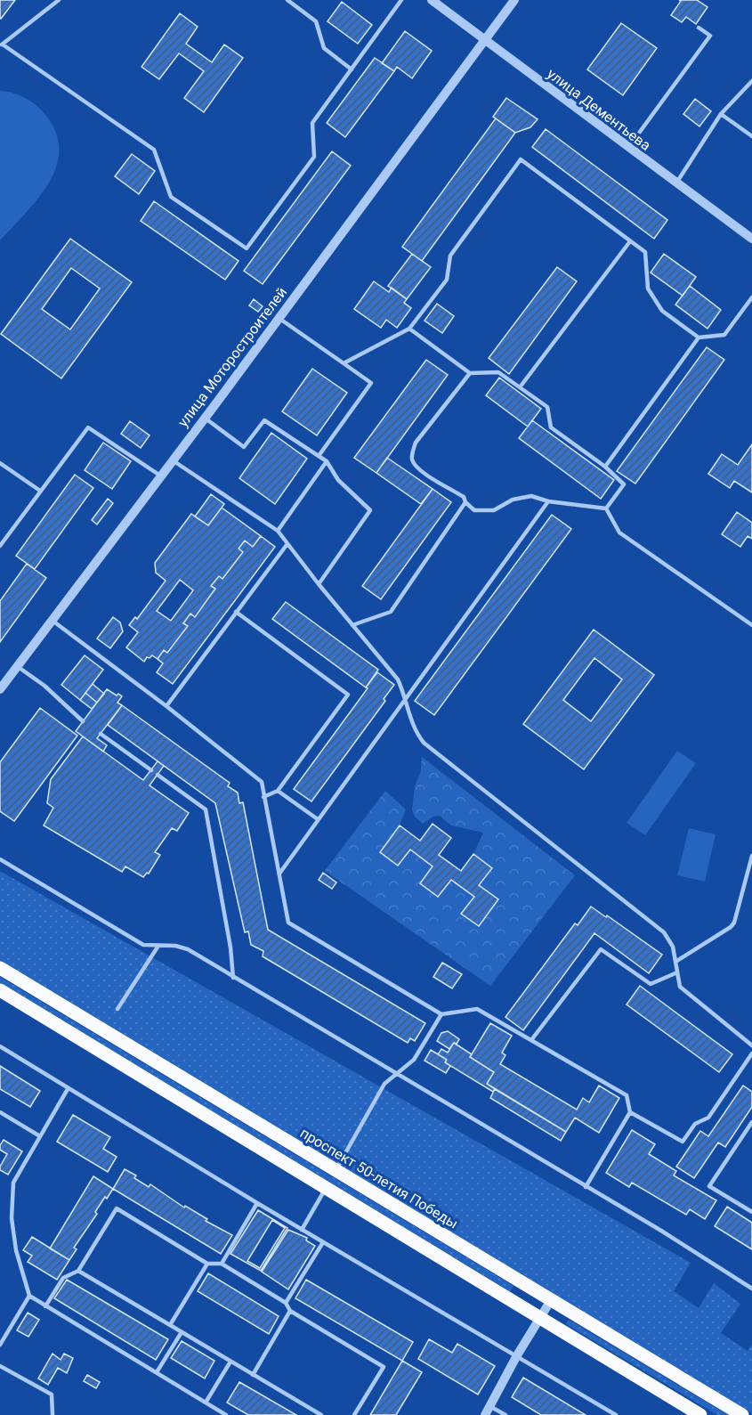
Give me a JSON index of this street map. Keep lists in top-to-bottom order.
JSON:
{
  "streets": {
    "main road": ["проспект 50-летия Победы"],
    "street": ["улица Дементьева", "улица Моторостроителей"]
  },
  "crossings": [
    ["улица Дементьева", "улица Моторостроителей"]
  ]
}
